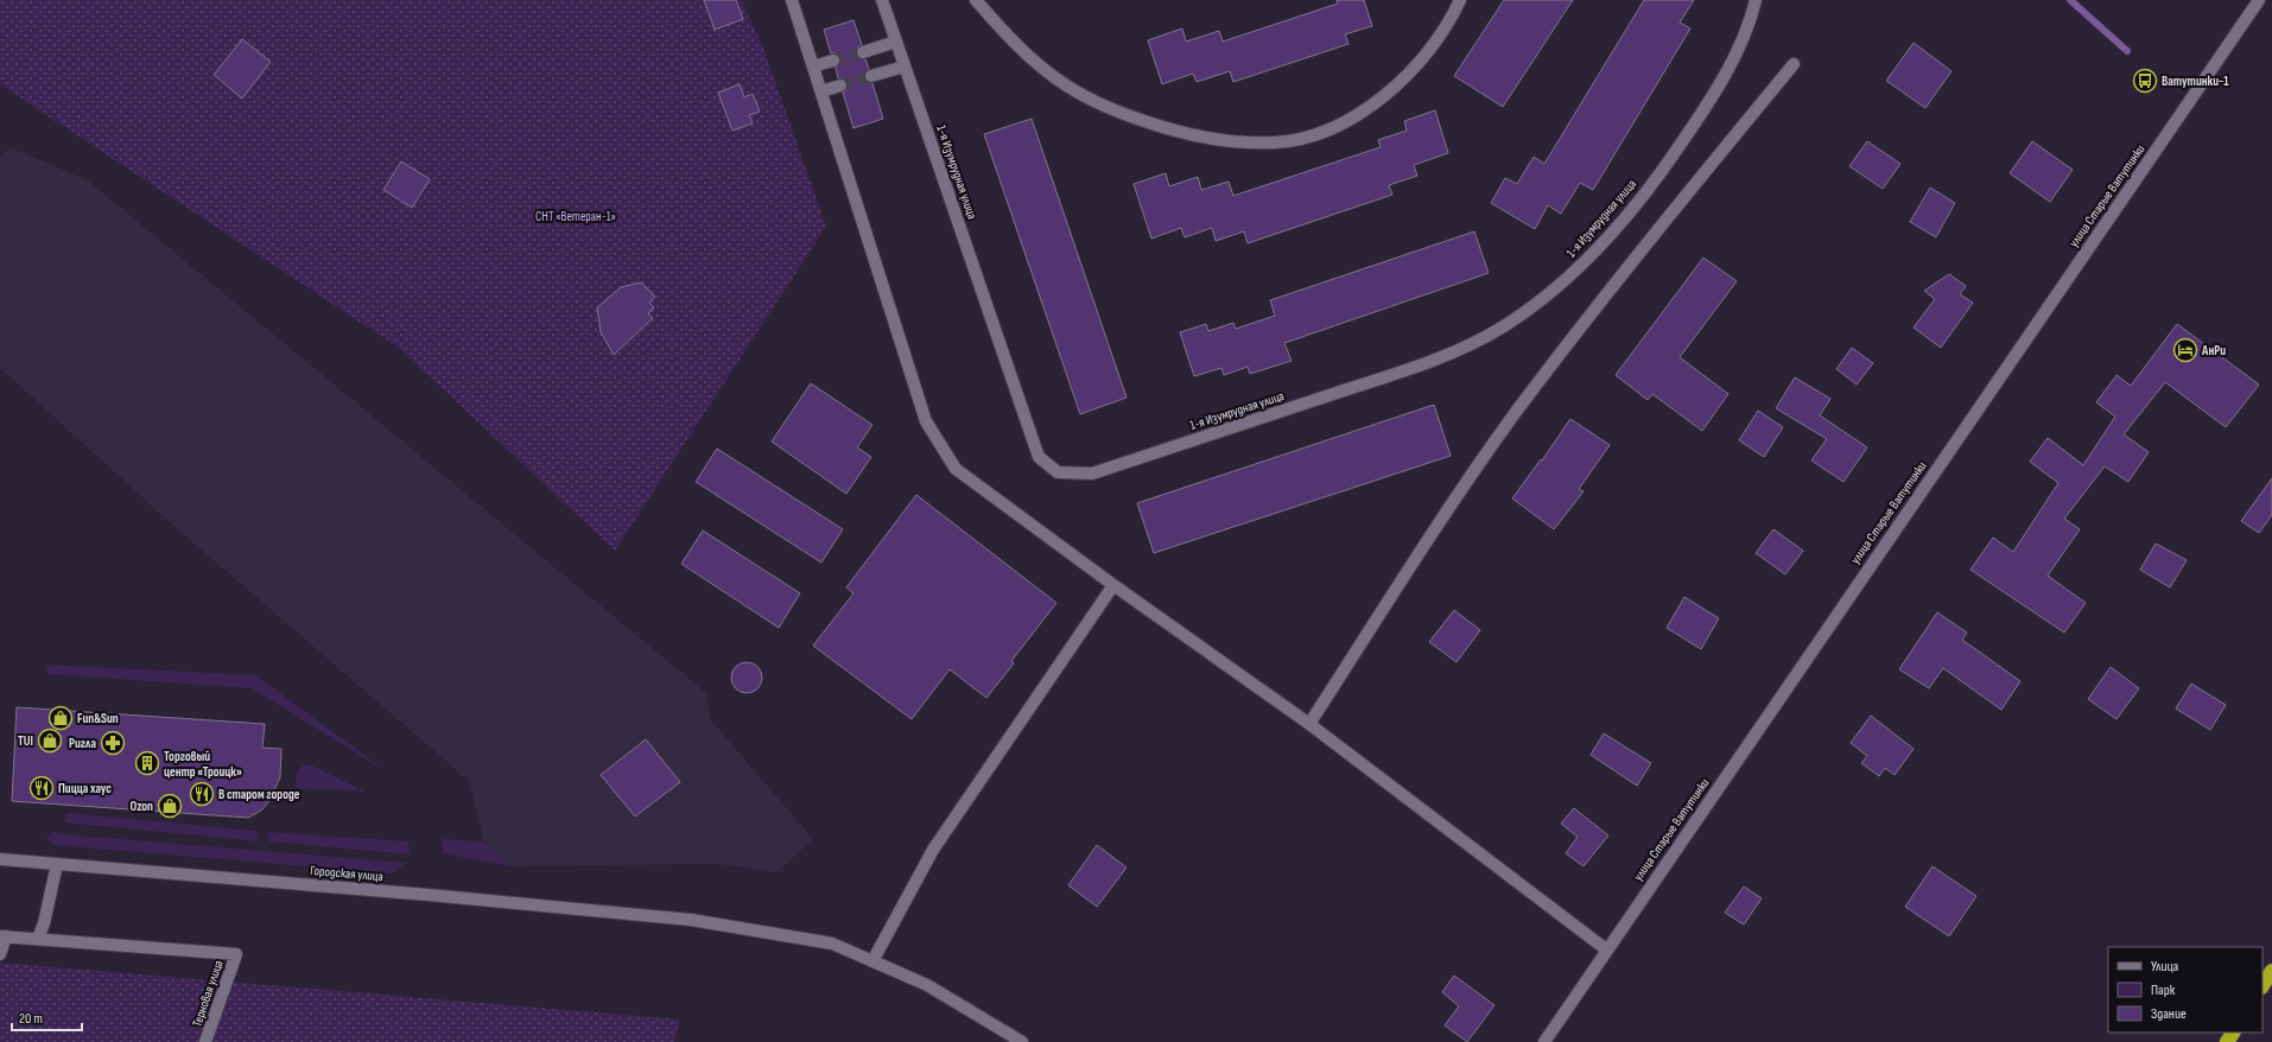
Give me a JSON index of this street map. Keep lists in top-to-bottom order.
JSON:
{
  "streets": {
    "street": [
      "1-я Изумрудная улица",
      "улица Старые Ватутинки",
      "Городская улица",
      "Терновая улица"
    ]
  },
  "parks": ["СНТ «Ветеран-1»"],
  "places": {
    "bus stop": ["Ватутинки-1"],
    "hotel": ["АнРи"],
    "shop": ["Fun&Sun", "TUI", "Ozon"],
    "pharmacy": ["Ригла"],
    "building": ["Торговый центр «Троицк»"],
    "restaurant": ["Пицца хаус", "В старом городе"]
  },
  "legend": ["Улица", "Парк", "Здание"],
  "scale_bar": "20 m"
}
